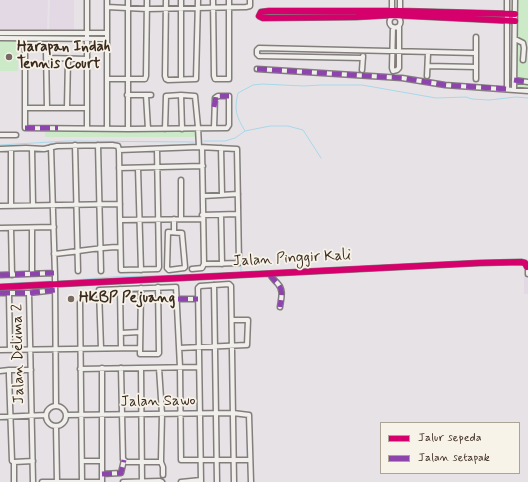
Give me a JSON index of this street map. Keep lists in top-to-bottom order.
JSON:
{
  "streets": {
    "street": ["Jalan Pinggir Kali", "Jalan Delima 2", "Jalan Sawo"]
  },
  "places": ["Harapan Indah Tennis Court", "HKBP Pejuang"],
  "legend": ["Jalur sepeda", "Jalan setapak"]
}
